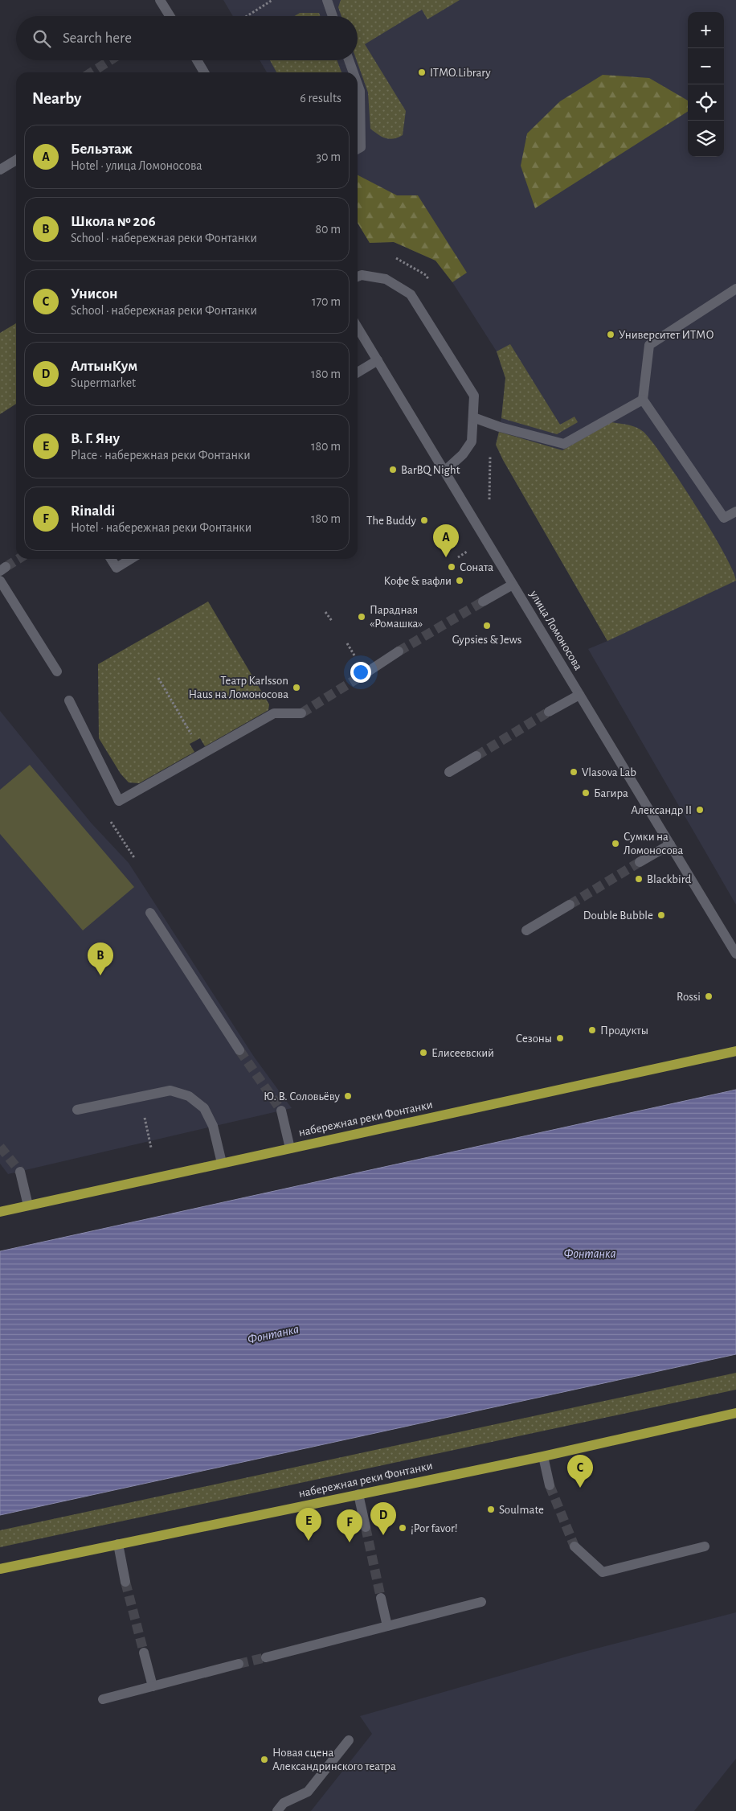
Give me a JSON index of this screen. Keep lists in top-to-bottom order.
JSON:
{
  "streets": {
    "main road": ["набережная реки Фонтанки"],
    "street": ["улица Ломоносова"]
  },
  "water": ["Фонтанка"],
  "places": [
    "ITMO.Library",
    "Университет ИТМО",
    "BarBQ Night",
    "The Buddy",
    "Соната",
    "Кофе & вафли",
    "Парадная «Ромашка»",
    "Gypsies & Jews",
    "Театр Karlsson Haus на Ломоносова",
    "Vlasova Lab",
    "Багира",
    "Александр II",
    "Сумки на Ломоносова",
    "Blackbird",
    "Double Bubble",
    "Rossi",
    "Продукты",
    "Сезоны",
    "Елисеевский",
    "Ю. В. Соловьёву",
    "Soulmate",
    "¡Por favor!",
    "Новая сцена Александринского театра"
  ],
  "page": {
    "map_buttons": ["+", "−"],
    "search": "Search here",
    "heading": ["Nearby", "6 results"],
    "list": [
      {
        "mark": "A",
        "name": "Бельэтаж",
        "note": "Hotel · улица Ломоносова",
        "value": "30 m"
      },
      {
        "mark": "B",
        "name": "Школа № 206",
        "note": "School · набережная реки Фонтанки",
        "value": "80 m"
      },
      {
        "mark": "C",
        "name": "Унисон",
        "note": "School · набережная реки Фонтанки",
        "value": "170 m"
      },
      {
        "mark": "D",
        "name": "АлтынКум",
        "note": "Supermarket",
        "value": "180 m"
      },
      {
        "mark": "E",
        "name": "В. Г. Яну",
        "note": "Place · набережная реки Фонтанки",
        "value": "180 m"
      },
      {
        "mark": "F",
        "name": "Rinaldi",
        "note": "Hotel · набережная реки Фонтанки",
        "value": "180 m"
      }
    ],
    "pins": [
      "A",
      "B",
      "C",
      "D",
      "E",
      "F"
    ]
  }
}
